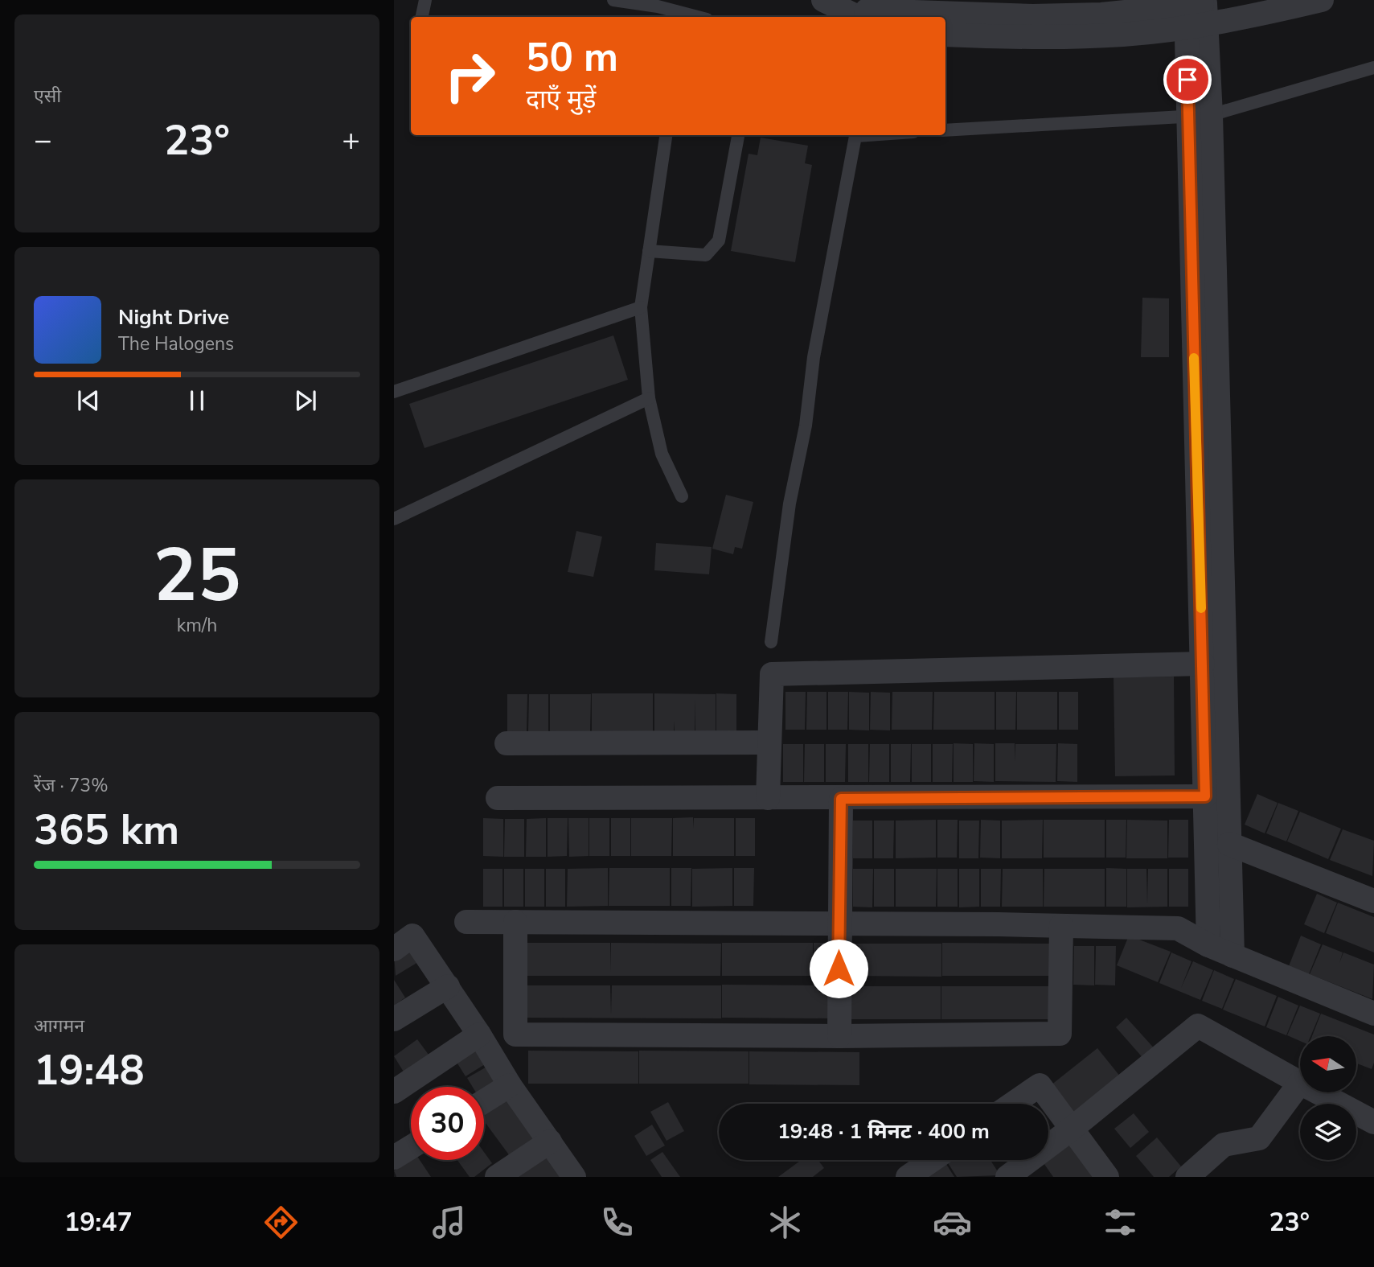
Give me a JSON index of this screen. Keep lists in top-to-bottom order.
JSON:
{
  "north": "left",
  "page": {
    "tile": [
      "एसी",
      ["25", "km/h"],
      ["रेंज · 73%", "365 km"],
      ["आगमन", "19:48"]
    ],
    "turn": ["50 m", "दाएँ मुड़ें"],
    "heat": ["−", "23°", "+"],
    "song": ["Night Drive", "The Halogens"],
    "limit": "30",
    "trip": "19:48 · 1 मिनट · 400 m",
    "tabs": ["19:47", "23°"]
  }
}
